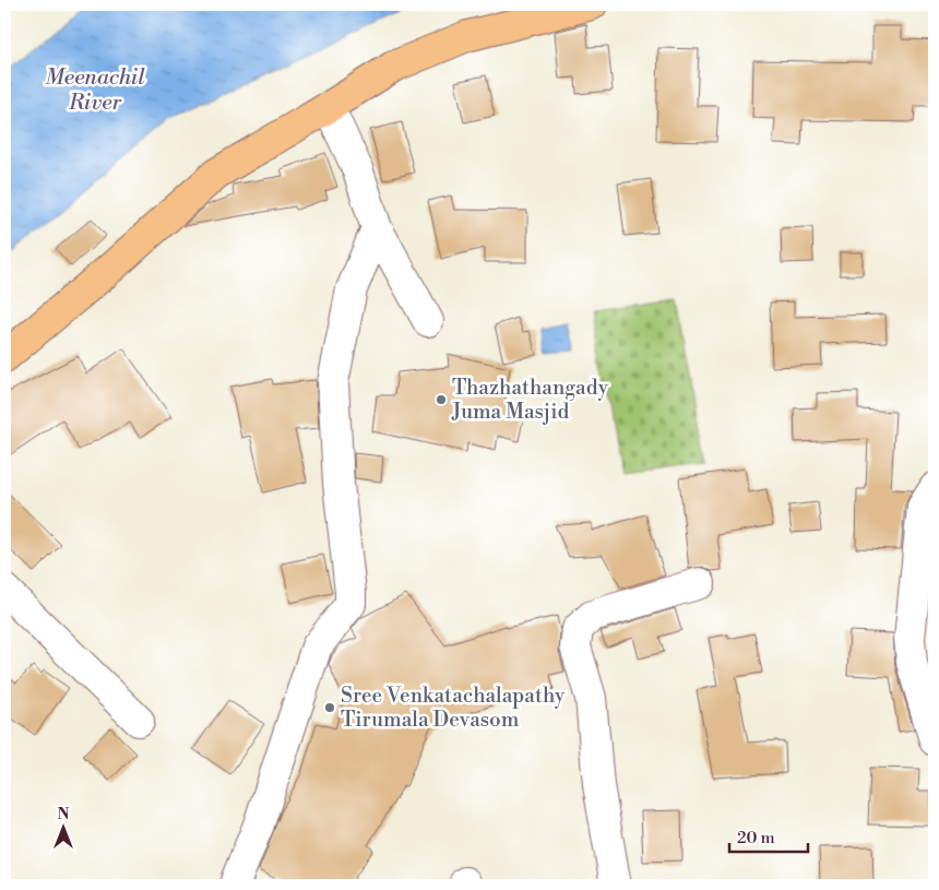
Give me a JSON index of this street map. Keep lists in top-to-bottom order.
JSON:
{
  "water": ["Meenachil River"],
  "places": ["Thazhathangady Juma Masjid", "Sree Venkatachalapathy Tirumala Devasom"],
  "scale_bar": "20 m",
  "north": "top"
}
